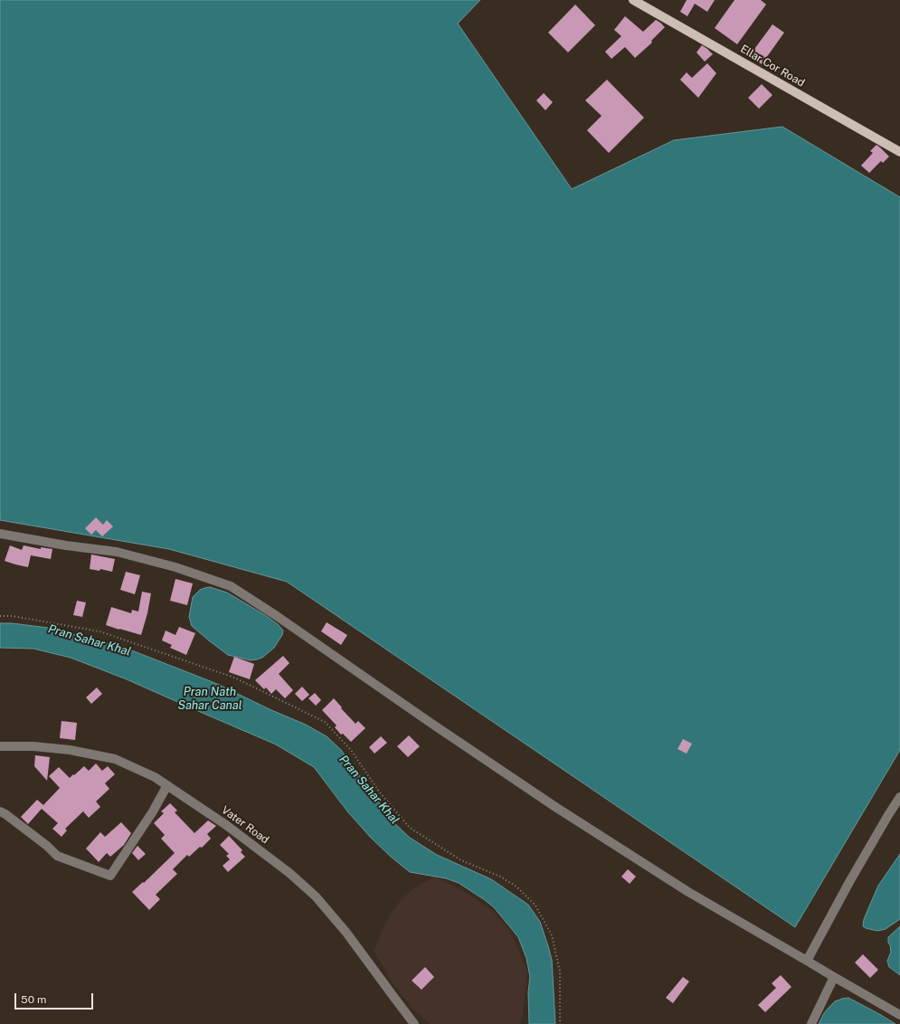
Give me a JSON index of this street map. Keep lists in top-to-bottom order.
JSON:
{
  "streets": {
    "main road": ["Ellar Cor Road"],
    "street": ["Vater Road"]
  },
  "water": ["Pran Sahar Khal", "Pran Nath Sahar Canal"],
  "scale_bar": "50 m"
}
